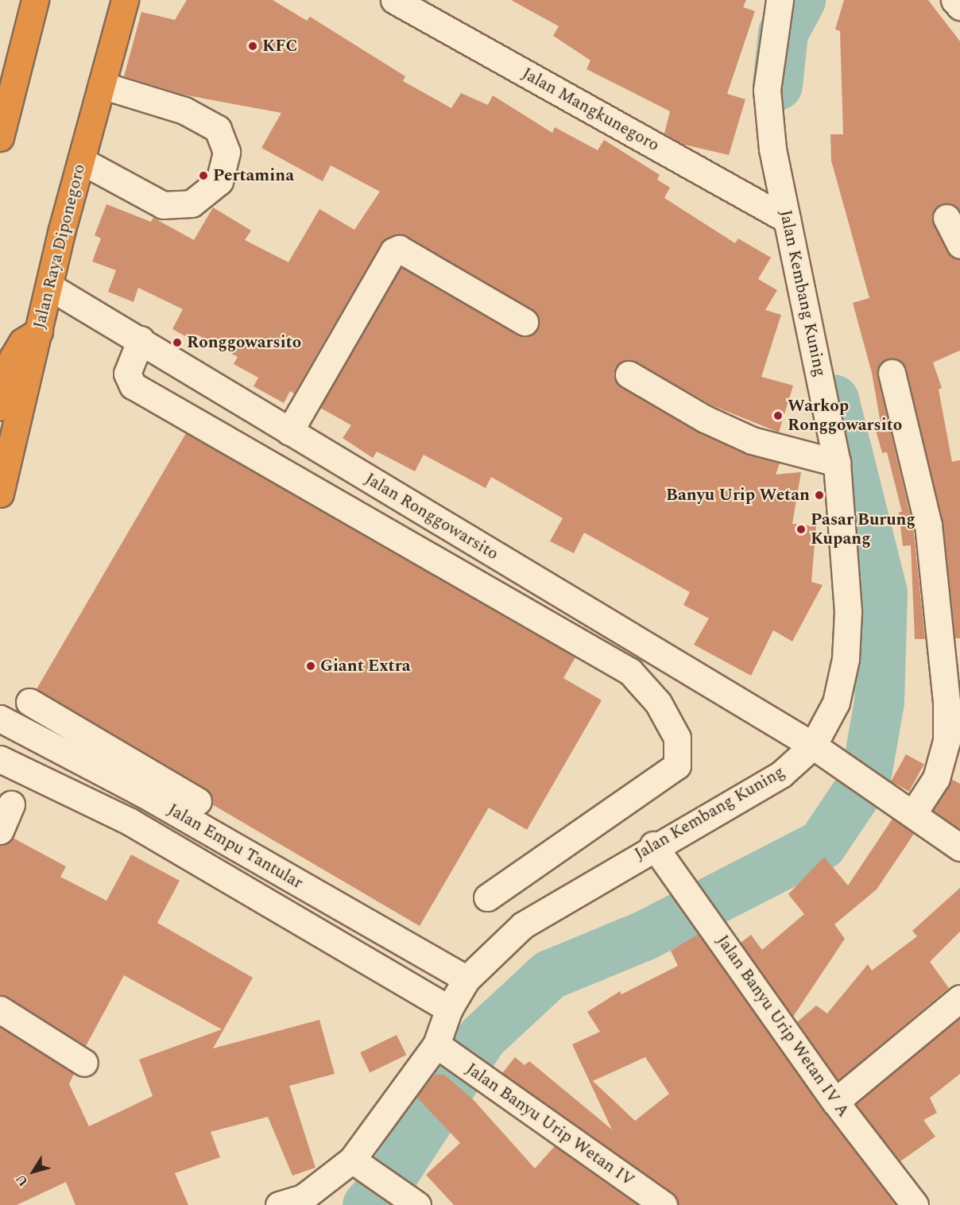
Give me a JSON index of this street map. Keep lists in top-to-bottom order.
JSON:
{
  "streets": {
    "highway": ["Jalan Raya Diponegoro"],
    "street": [
      "Jalan Mangkunegoro",
      "Jalan Kembang Kuning",
      "Jalan Ronggowarsito",
      "Jalan Empu Tantular",
      "Jalan Banyu Urip Wetan IV A",
      "Jalan Banyu Urip Wetan IV"
    ]
  },
  "crossings": [
    ["Jalan Mangkunegoro", "Jalan Kembang Kuning"],
    ["Jalan Raya Diponegoro", "Jalan Ronggowarsito"],
    ["Jalan Kembang Kuning", "Jalan Ronggowarsito"],
    ["Jalan Kembang Kuning", "Jalan Empu Tantular"],
    ["Jalan Kembang Kuning", "Jalan Banyu Urip Wetan IV A"],
    ["Jalan Kembang Kuning", "Jalan Banyu Urip Wetan IV"]
  ],
  "places": [
    "KFC",
    "Pertamina",
    "Ronggowarsito",
    "Warkop Ronggowarsito",
    "Banyu Urip Wetan",
    "Pasar Burung Kupang",
    "Giant Extra"
  ],
  "north": "bottom left"
}
